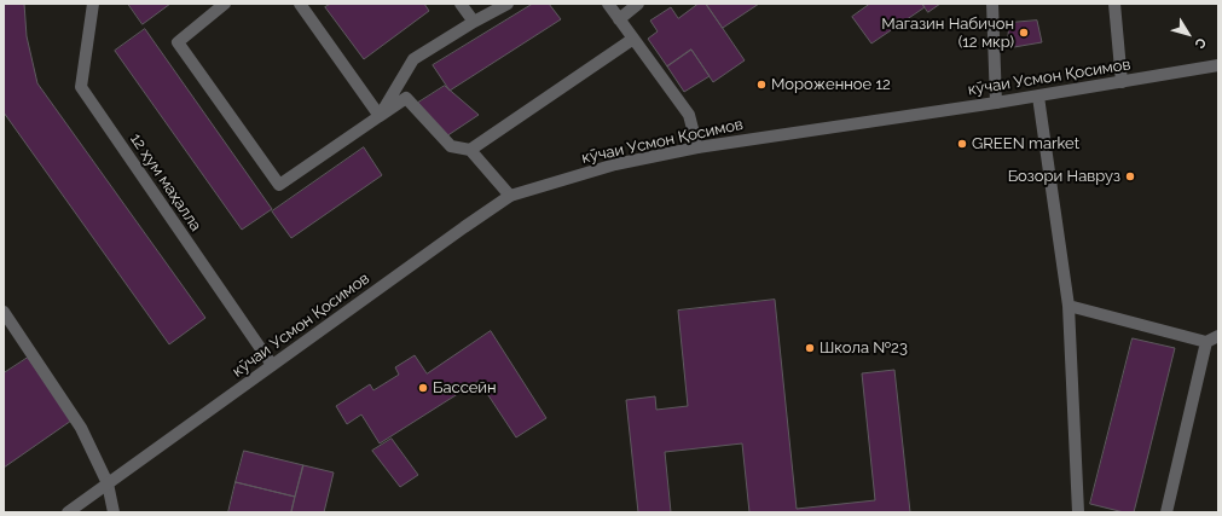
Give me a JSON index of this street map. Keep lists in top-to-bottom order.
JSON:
{
  "streets": {
    "street": ["кӯчаи Усмон Қосимов", "12 ҳум маҳалла"]
  },
  "crossings": [
    ["кӯчаи Усмон Қосимов", "12 ҳум маҳалла"]
  ],
  "places": [
    "Магазин Набичон (12 мкр)",
    "Мороженное 12",
    "GREEN market",
    "Бозори Навруз",
    "Школа №23",
    "Бассейн"
  ],
  "north": "bottom right"
}
